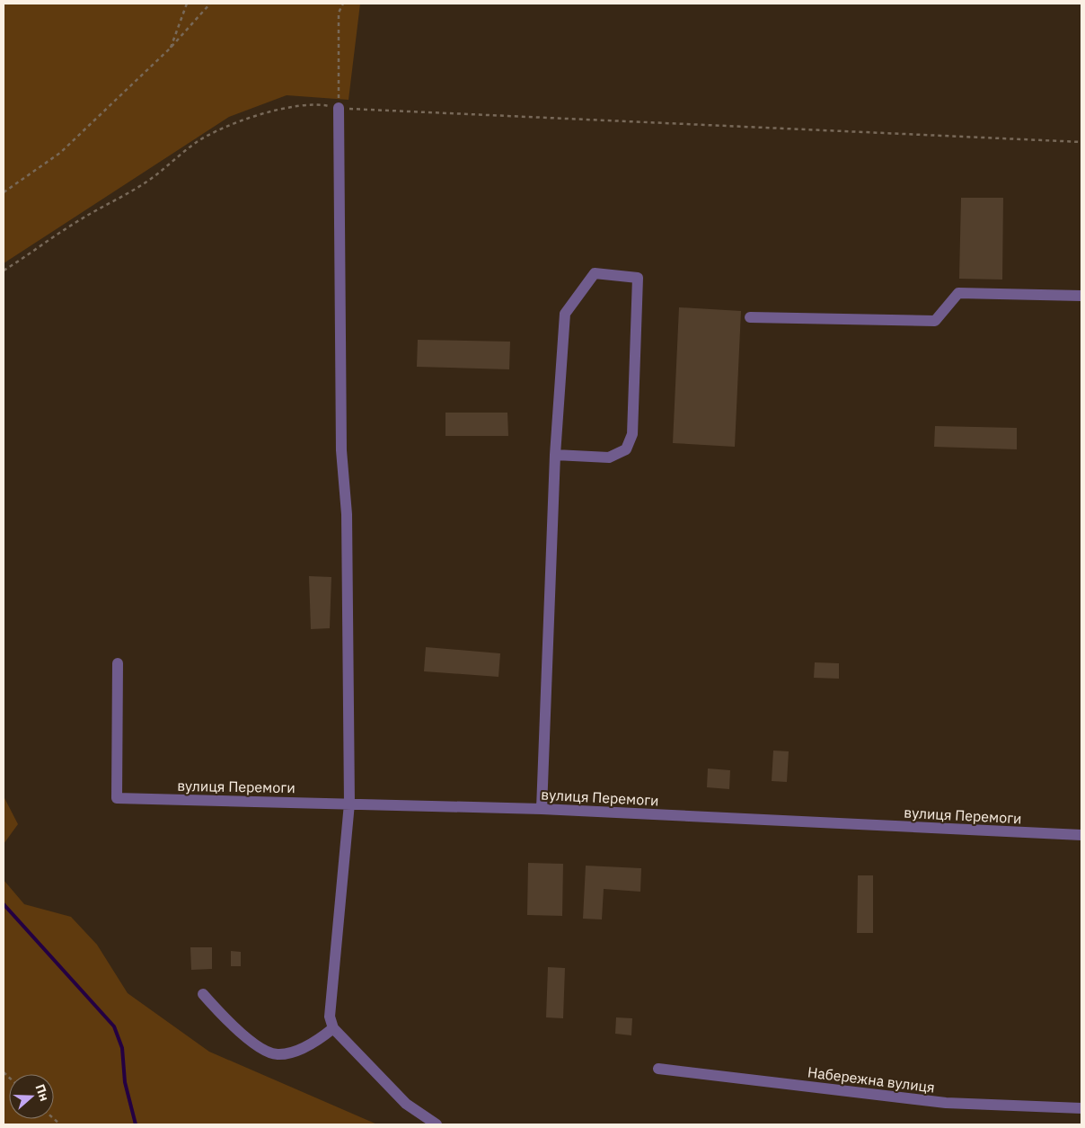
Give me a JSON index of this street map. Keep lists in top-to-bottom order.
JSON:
{
  "streets": {
    "street": ["вулиця Перемоги", "Набережна вулиця"]
  },
  "north": "right"
}
